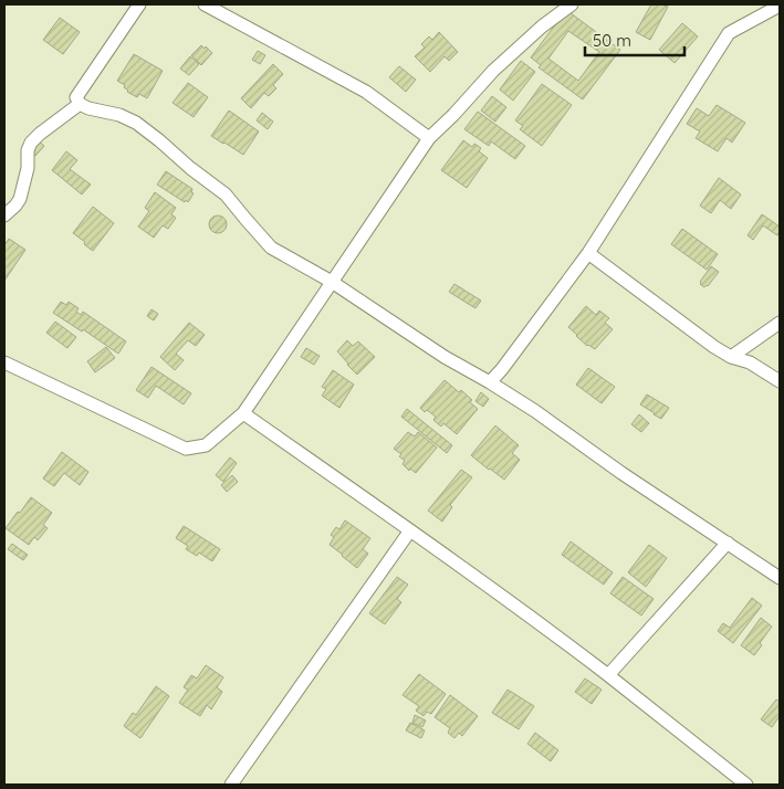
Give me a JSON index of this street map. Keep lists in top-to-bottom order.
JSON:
{
  "scale_bar": "50 m"
}
